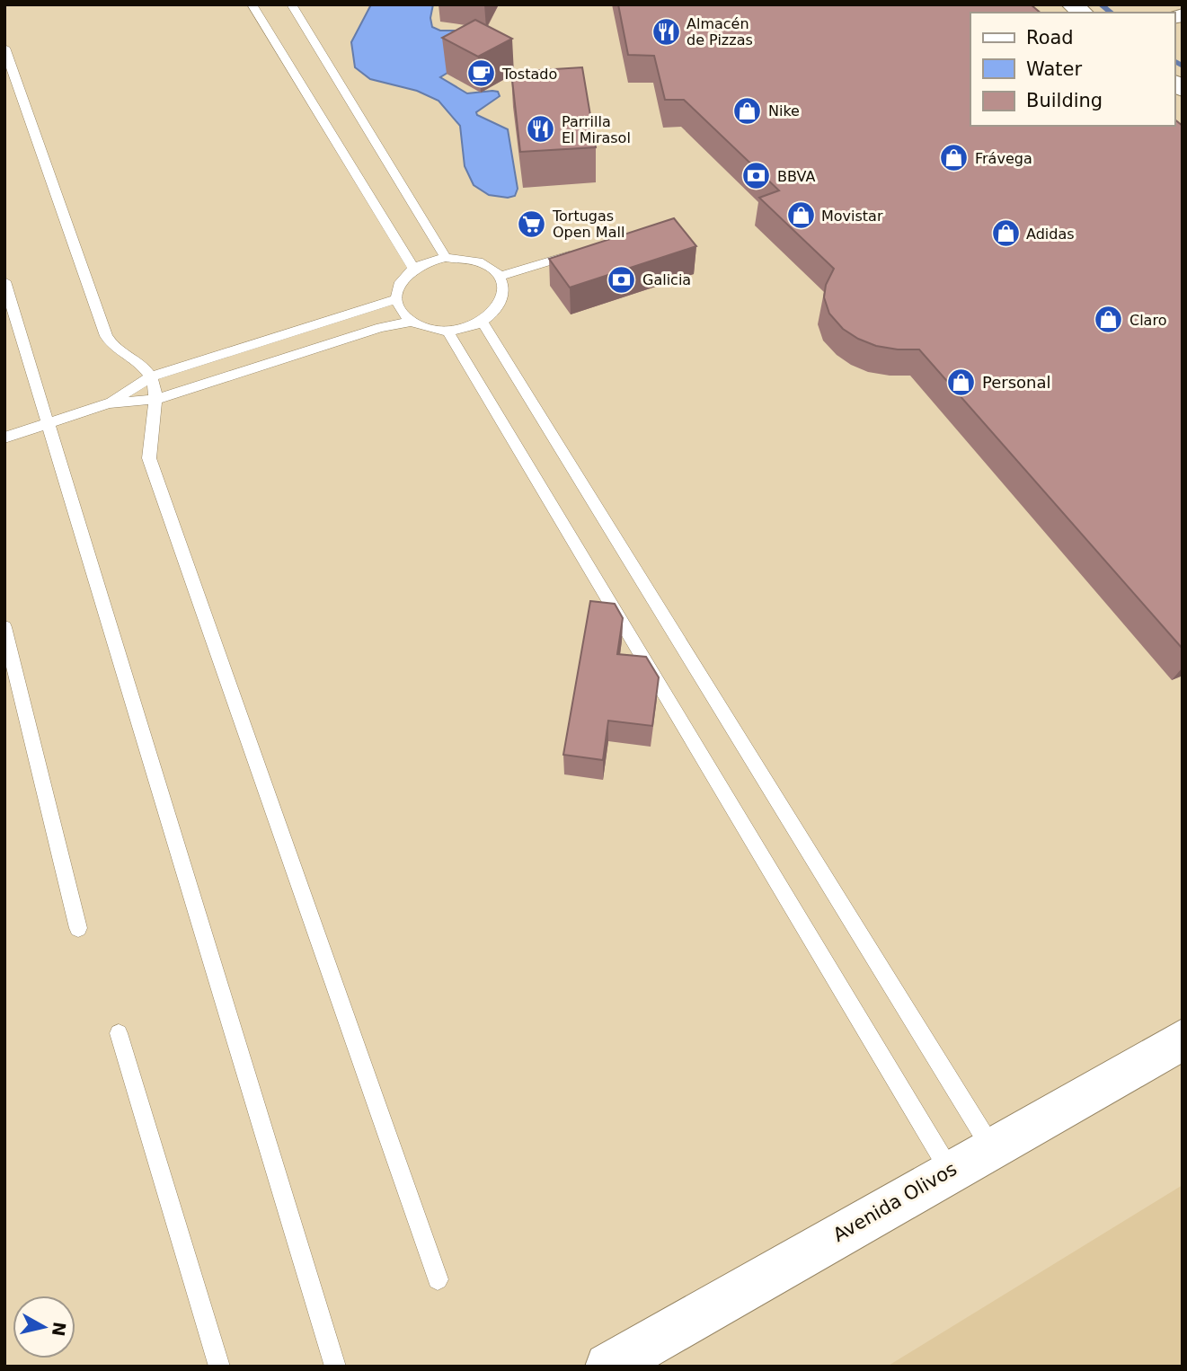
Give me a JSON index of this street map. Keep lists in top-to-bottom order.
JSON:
{
  "streets": {
    "street": ["Avenida Olivos"]
  },
  "places": {
    "restaurant": ["Almacén de Pizzas", "Parrilla El Mirasol"],
    "cafe": ["Tostado"],
    "shop": [
      "Nike",
      "Frávega",
      "Movistar",
      "Adidas",
      "Claro",
      "Personal"
    ],
    "bank": ["BBVA", "Galicia"],
    "supermarket": ["Tortugas Open Mall"]
  },
  "legend": ["Road", "Water", "Building"],
  "north": "right"
}
